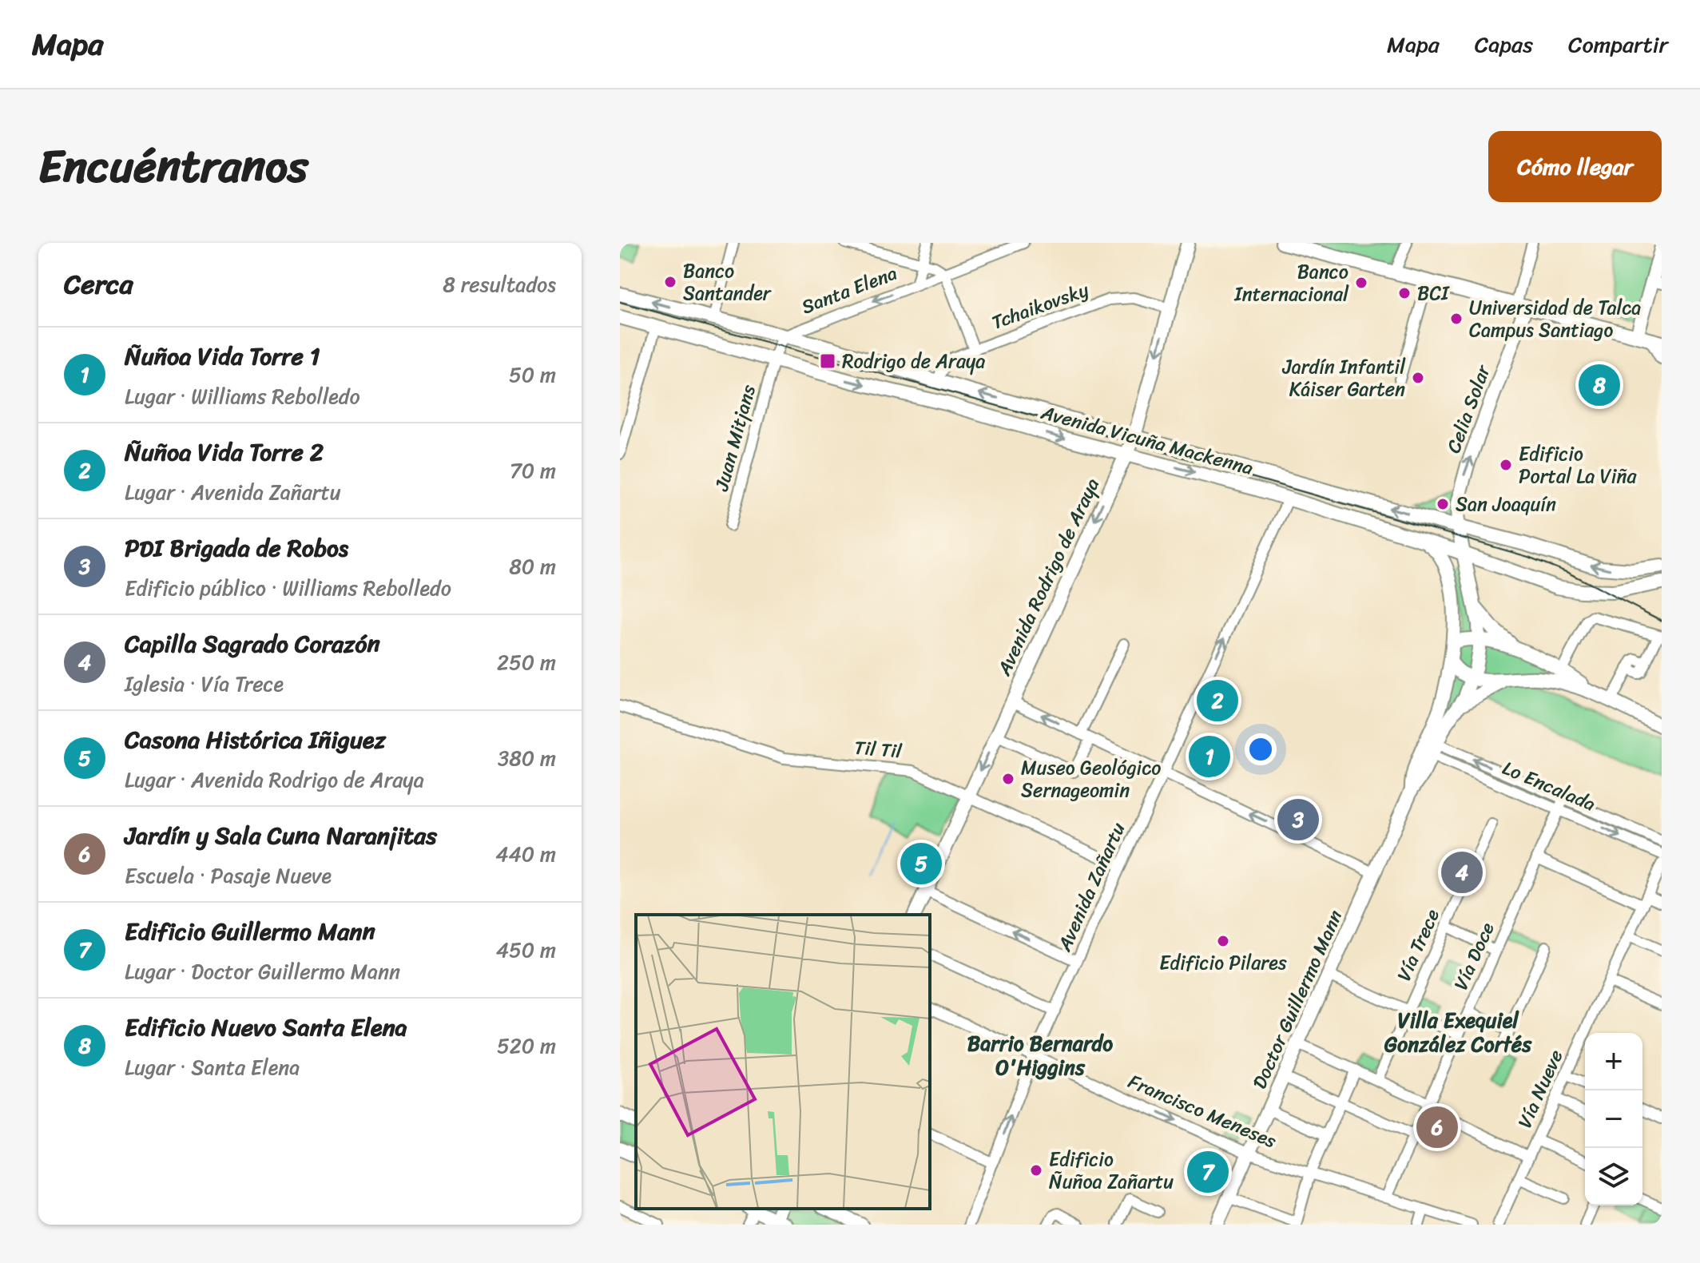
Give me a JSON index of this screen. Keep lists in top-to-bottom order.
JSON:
{
  "streets": {
    "main road": [
      "Celia Solar",
      "Avenida Vicuña Mackenna",
      "Avenida Rodrigo de Araya",
      "Doctor Guillermo Mann"
    ],
    "street": [
      "Santa Elena",
      "Tchaikovsky",
      "Juan Mitjans",
      "Til Til",
      "Lo Encalada",
      "Avenida Zañartu",
      "Vía Trece",
      "Vía Doce",
      "Vía Nueve",
      "Francisco Meneses"
    ]
  },
  "crossings": [
    ["Santa Elena", "Juan Mitjans"],
    ["Santa Elena", "Avenida Vicuña Mackenna"],
    ["Tchaikovsky", "Avenida Vicuña Mackenna"],
    ["Tchaikovsky", "Avenida Rodrigo de Araya"],
    ["Celia Solar", "Avenida Vicuña Mackenna"],
    ["Celia Solar", "Doctor Guillermo Mann"],
    ["Juan Mitjans", "Avenida Vicuña Mackenna"],
    ["Avenida Vicuña Mackenna", "Avenida Rodrigo de Araya"],
    ["Avenida Vicuña Mackenna", "Avenida Zañartu"],
    ["Avenida Vicuña Mackenna", "Doctor Guillermo Mann"],
    ["Avenida Rodrigo de Araya", "Til Til"],
    ["Til Til", "Avenida Zañartu"],
    ["Lo Encalada", "Vía Doce"],
    ["Lo Encalada", "Doctor Guillermo Mann"],
    ["Avenida Zañartu", "Francisco Meneses"],
    ["Vía Doce", "Francisco Meneses"],
    ["Doctor Guillermo Mann", "Francisco Meneses"]
  ],
  "one_way": [
    "Santa Elena",
    "Avenida Rodrigo de Araya",
    "Avenida Zañartu",
    "Francisco Meneses"
  ],
  "districts": ["Villa Exequiel González Cortés", "Barrio Bernardo O'Higgins"],
  "places": {
    "other": [
      "Banco Santander",
      "Banco Internacional",
      "BCI",
      "Universidad de Talca Campus Santiago",
      "Jardín Infantil Káiser Garten",
      "Edificio Portal La Viña",
      "San Joaquín",
      "Museo Geológico Sernageomin",
      "Edificio Pilares",
      "Edificio Ñuñoa Zañartu"
    ],
    "transit": ["Rodrigo de Araya"]
  },
  "page": {
    "header": "Mapa",
    "nav": ["Mapa", "Capas", "Compartir"],
    "title": "Encuéntranos",
    "buttons": "Cómo llegar",
    "heading": ["Cerca", "8 resultados"],
    "list": [
      {
        "mark": "1",
        "name": "Ñuñoa Vida Torre 1",
        "note": "Lugar · Williams Rebolledo",
        "value": "50 m"
      },
      {
        "mark": "2",
        "name": "Ñuñoa Vida Torre 2",
        "note": "Lugar · Avenida Zañartu",
        "value": "70 m"
      },
      {
        "mark": "3",
        "name": "PDI Brigada de Robos",
        "note": "Edificio público · Williams Rebolledo",
        "value": "80 m"
      },
      {
        "mark": "4",
        "name": "Capilla Sagrado Corazón",
        "note": "Iglesia · Vía Trece",
        "value": "250 m"
      },
      {
        "mark": "5",
        "name": "Casona Histórica Iñiguez",
        "note": "Lugar · Avenida Rodrigo de Araya",
        "value": "380 m"
      },
      {
        "mark": "6",
        "name": "Jardín y Sala Cuna Naranjitas",
        "note": "Escuela · Pasaje Nueve",
        "value": "440 m"
      },
      {
        "mark": "7",
        "name": "Edificio Guillermo Mann",
        "note": "Lugar · Doctor Guillermo Mann",
        "value": "450 m"
      },
      {
        "mark": "8",
        "name": "Edificio Nuevo Santa Elena",
        "note": "Lugar · Santa Elena",
        "value": "520 m"
      }
    ],
    "pins": [
      "8",
      "2",
      "1",
      "3",
      "5",
      "4",
      "6",
      "7"
    ],
    "map_buttons": ["+", "−"]
  }
}
